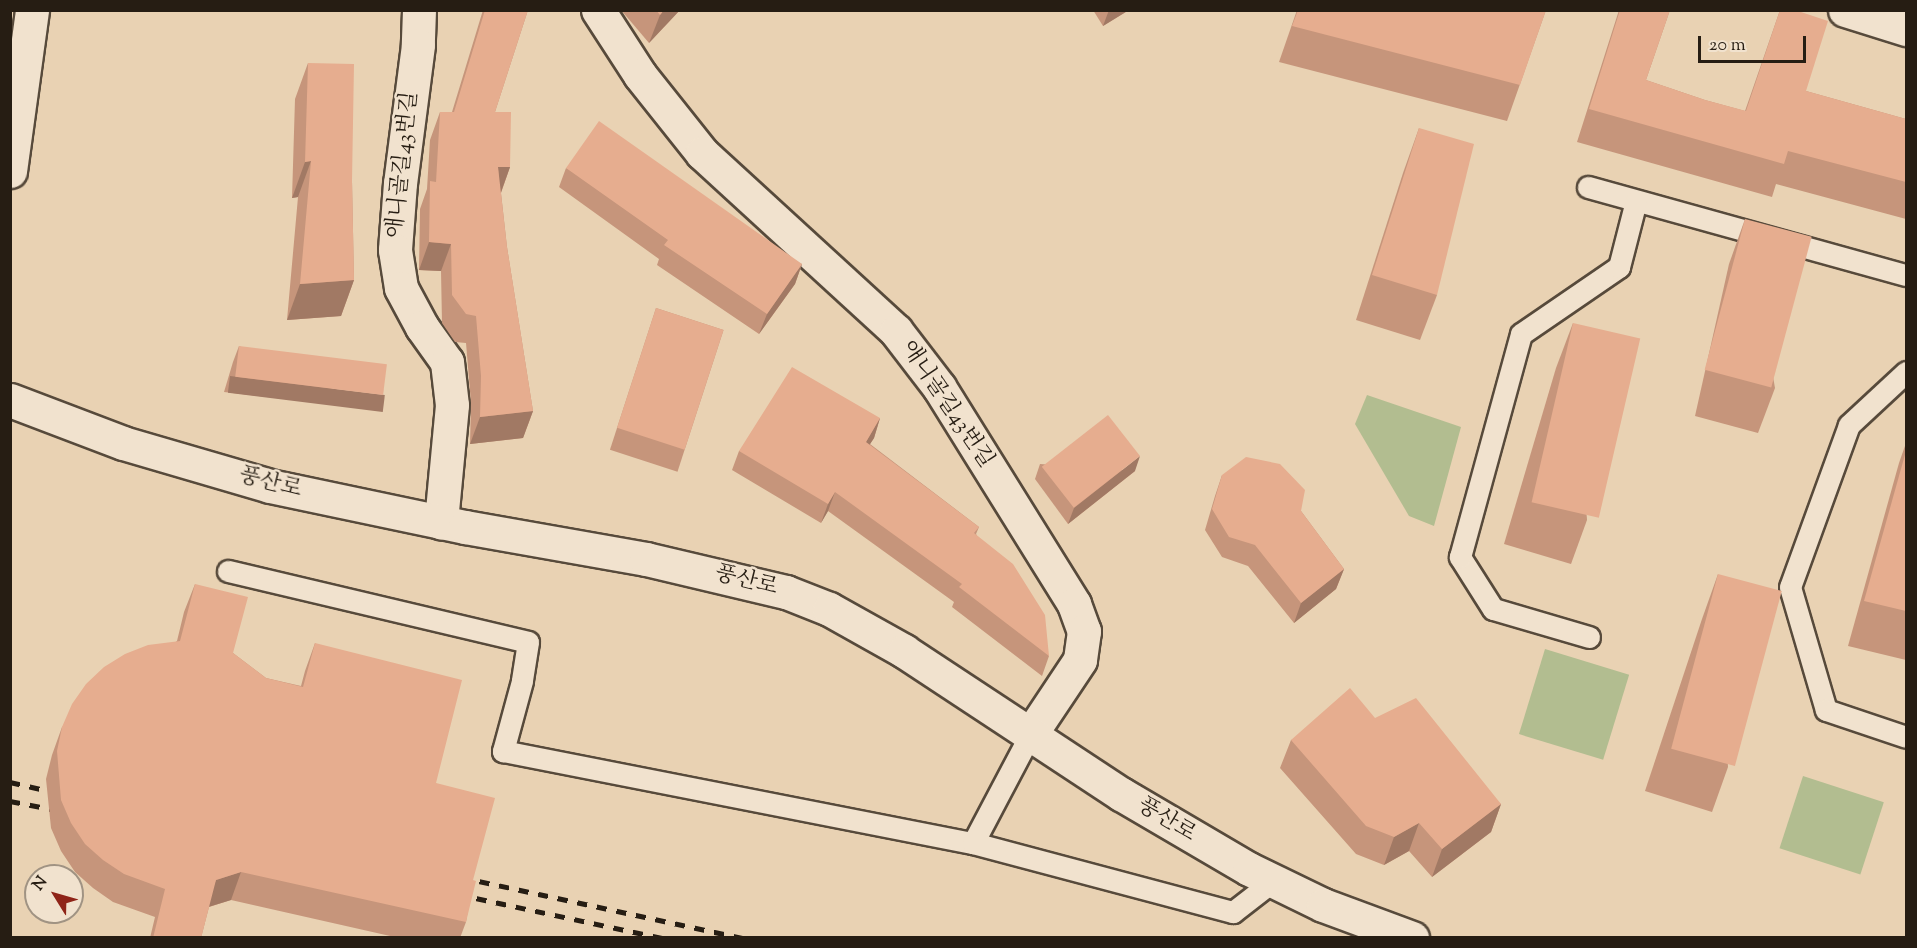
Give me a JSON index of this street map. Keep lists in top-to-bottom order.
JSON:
{
  "streets": {
    "main road": ["애니골길43번길", "풍산로"]
  },
  "crossings": [
    ["애니골길43번길", "풍산로"]
  ],
  "scale_bar": "20 m",
  "north": "top left"
}
